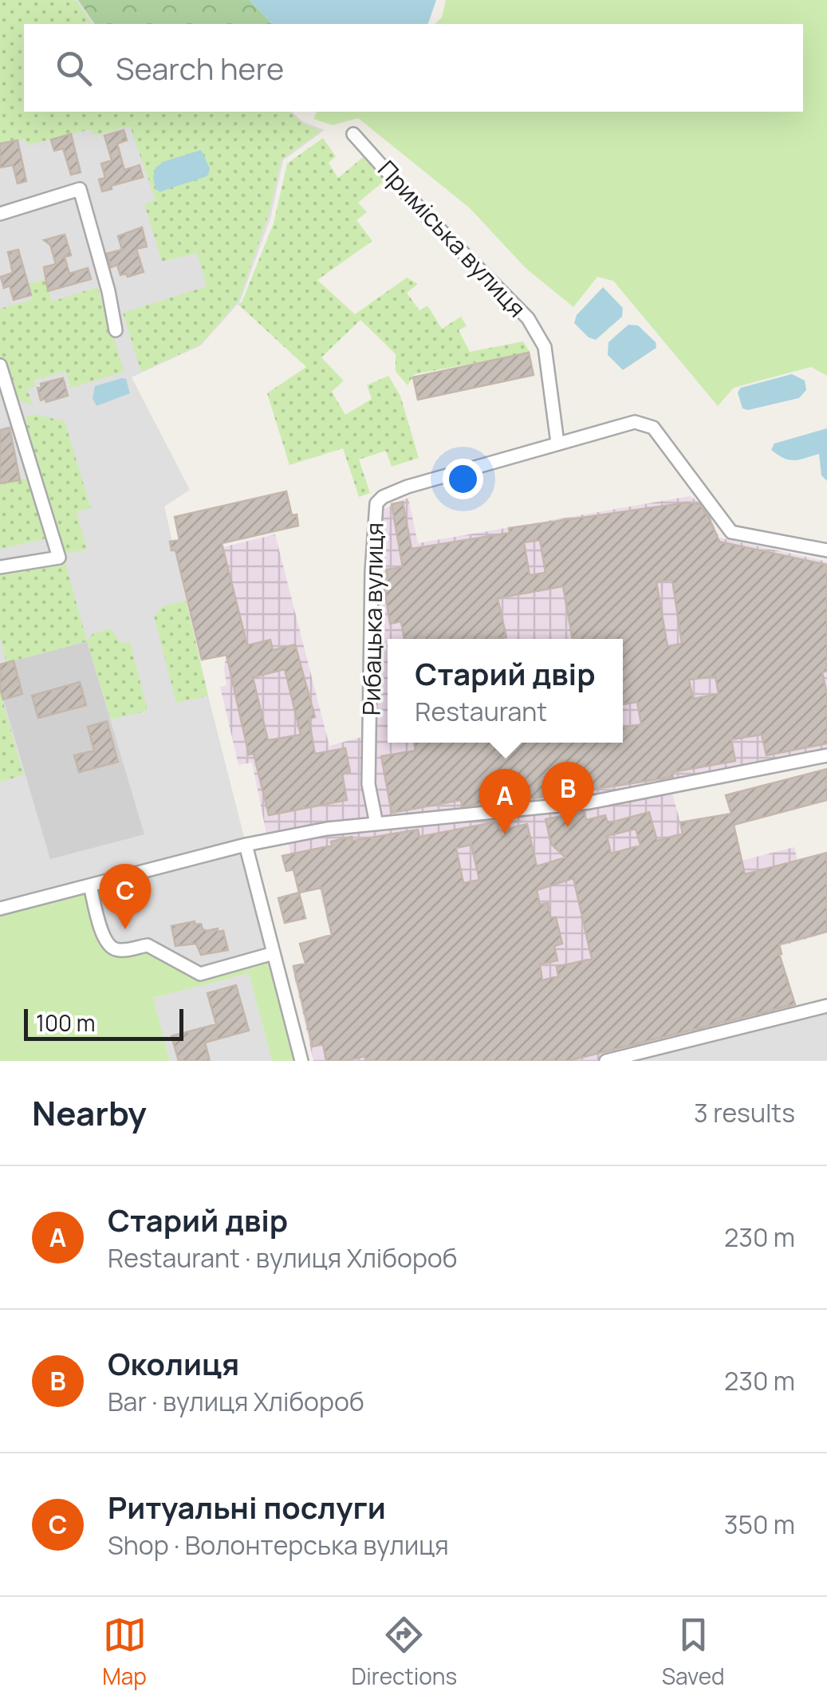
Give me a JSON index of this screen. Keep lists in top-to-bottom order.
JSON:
{
  "streets": {
    "street": ["Приміська вулиця", "Рибацька вулиця"]
  },
  "crossings": [
    ["Приміська вулиця", "Рибацька вулиця"]
  ],
  "scale_bar": "100 m",
  "page": {
    "search": "Search here",
    "popup": ["Старий двір", "Restaurant"],
    "pins": ["B", "A", "C"],
    "scale": "100 m",
    "heading": ["Nearby", "3 results"],
    "list": [
      {
        "mark": "A",
        "name": "Старий двір",
        "note": "Restaurant · вулиця Хлібороб",
        "value": "230 m"
      },
      {
        "mark": "B",
        "name": "Околиця",
        "note": "Bar · вулиця Хлібороб",
        "value": "230 m"
      },
      {
        "mark": "C",
        "name": "Ритуальні послуги",
        "note": "Shop · Волонтерська вулиця",
        "value": "350 m"
      }
    ],
    "nav": ["Map", "Directions", "Saved"]
  }
}
